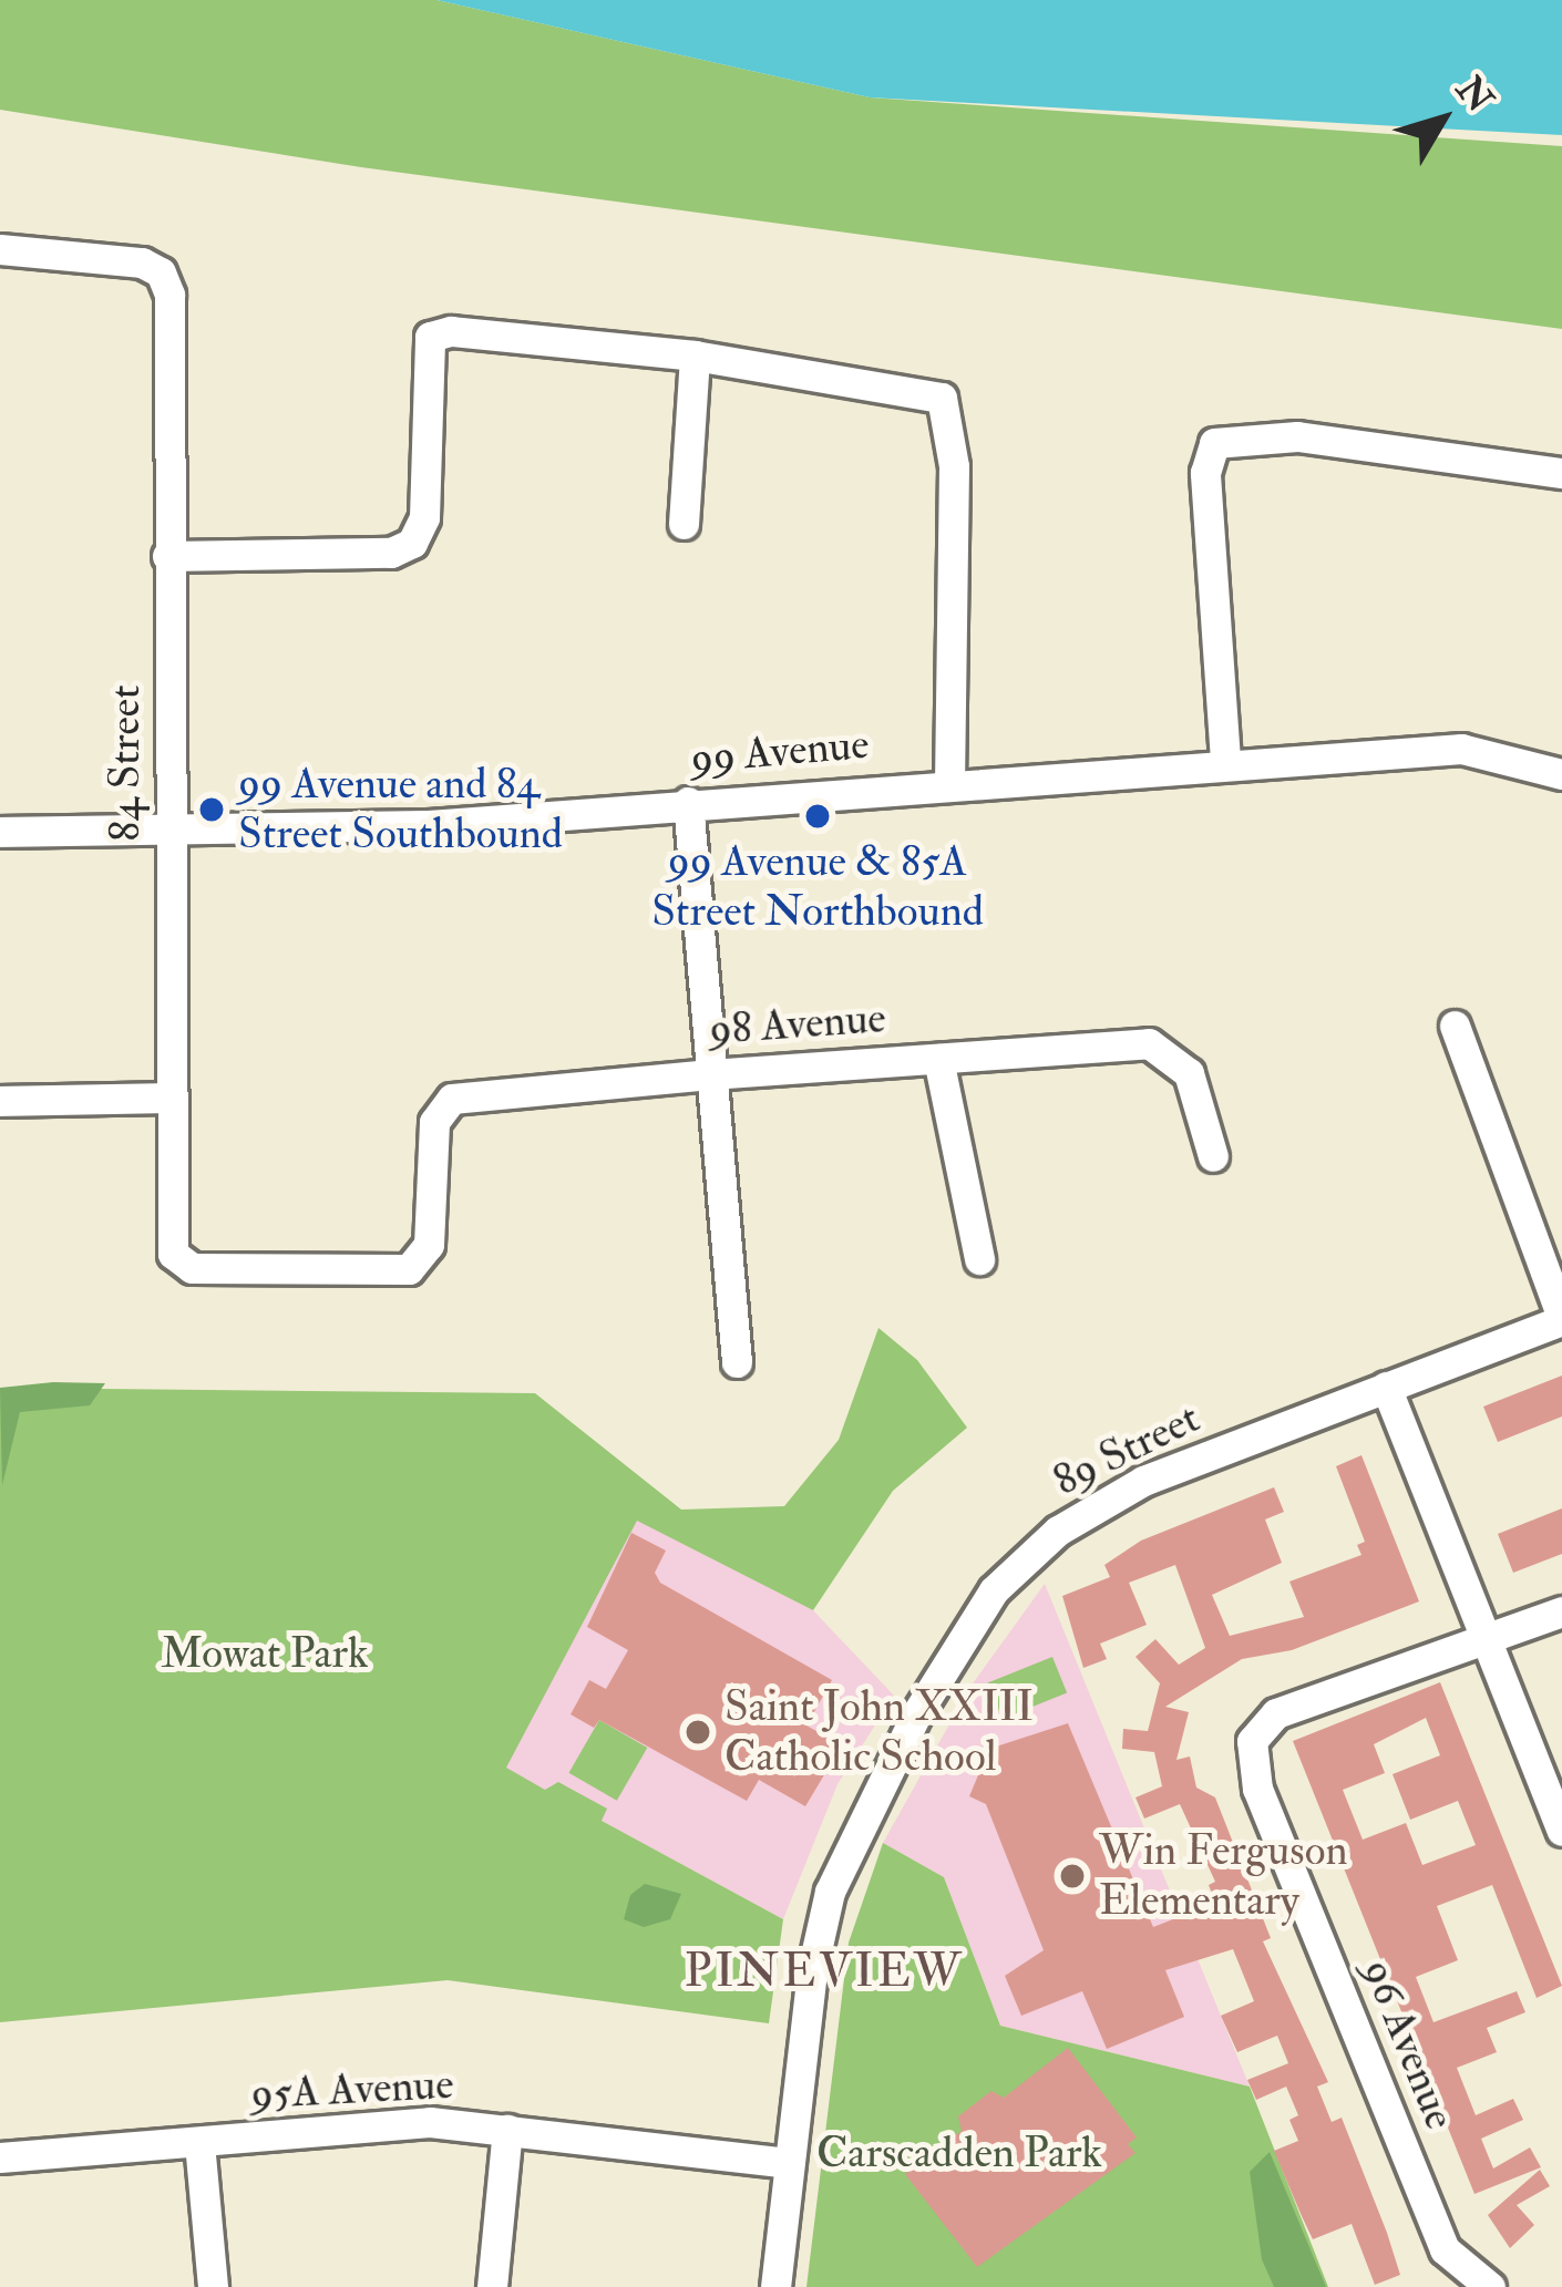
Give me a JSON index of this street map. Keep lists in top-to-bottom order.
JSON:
{
  "streets": {
    "street": [
      "99 Avenue",
      "84 Street",
      "98 Avenue",
      "89 Street",
      "96 Avenue",
      "95A Avenue"
    ]
  },
  "crossings": [
    ["99 Avenue", "84 Street"],
    ["84 Street", "98 Avenue"],
    ["89 Street", "95A Avenue"]
  ],
  "districts": ["PINEVIEW"],
  "parks": ["Mowat Park", "Carscadden Park"],
  "places": [
    "99 Avenue and 84 Street Southbound",
    "99 Avenue & 85A Street Northbound",
    "Saint John XXIII Catholic School",
    "Win Ferguson Elementary"
  ],
  "north": "top right"
}
